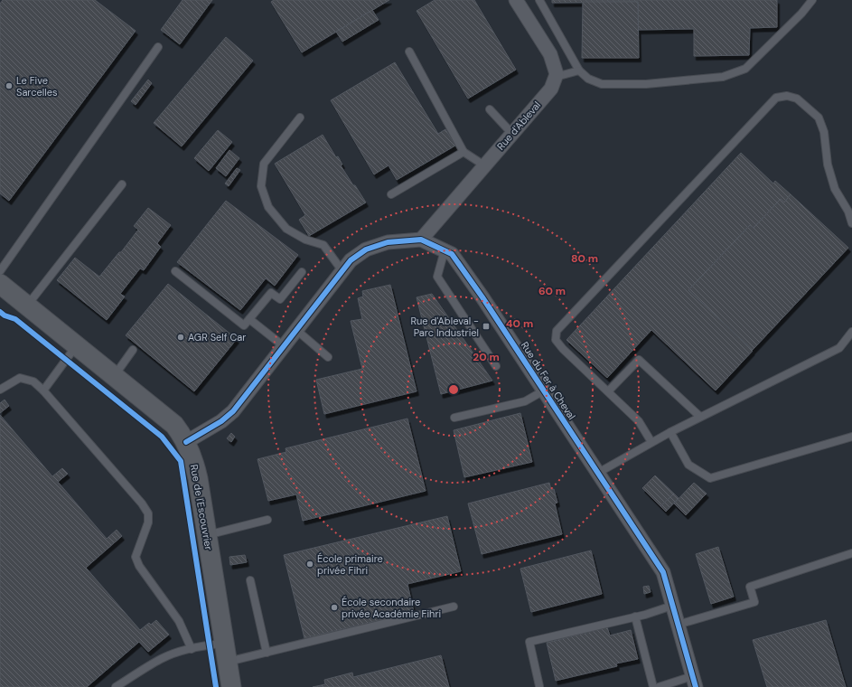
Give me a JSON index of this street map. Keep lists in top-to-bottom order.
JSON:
{
  "streets": {
    "street": ["Rue d'Ableval", "Rue du Fer à Cheval", "Rue de l'Escouvrier"]
  },
  "crossings": [
    ["Rue d'Ableval", "Rue du Fer à Cheval"],
    ["Rue du Fer à Cheval", "Rue de l'Escouvrier"]
  ],
  "places": {
    "other": [
      "Le Five Sarcelles",
      "AGR Self Car",
      "École primaire privée Fihri",
      "École secondaire privée Académie Fihri"
    ],
    "transit": ["Rue d'Ableval - Parc Industriel"]
  },
  "rings": [
    "80 m",
    "60 m",
    "40 m",
    "20 m"
  ]
}
